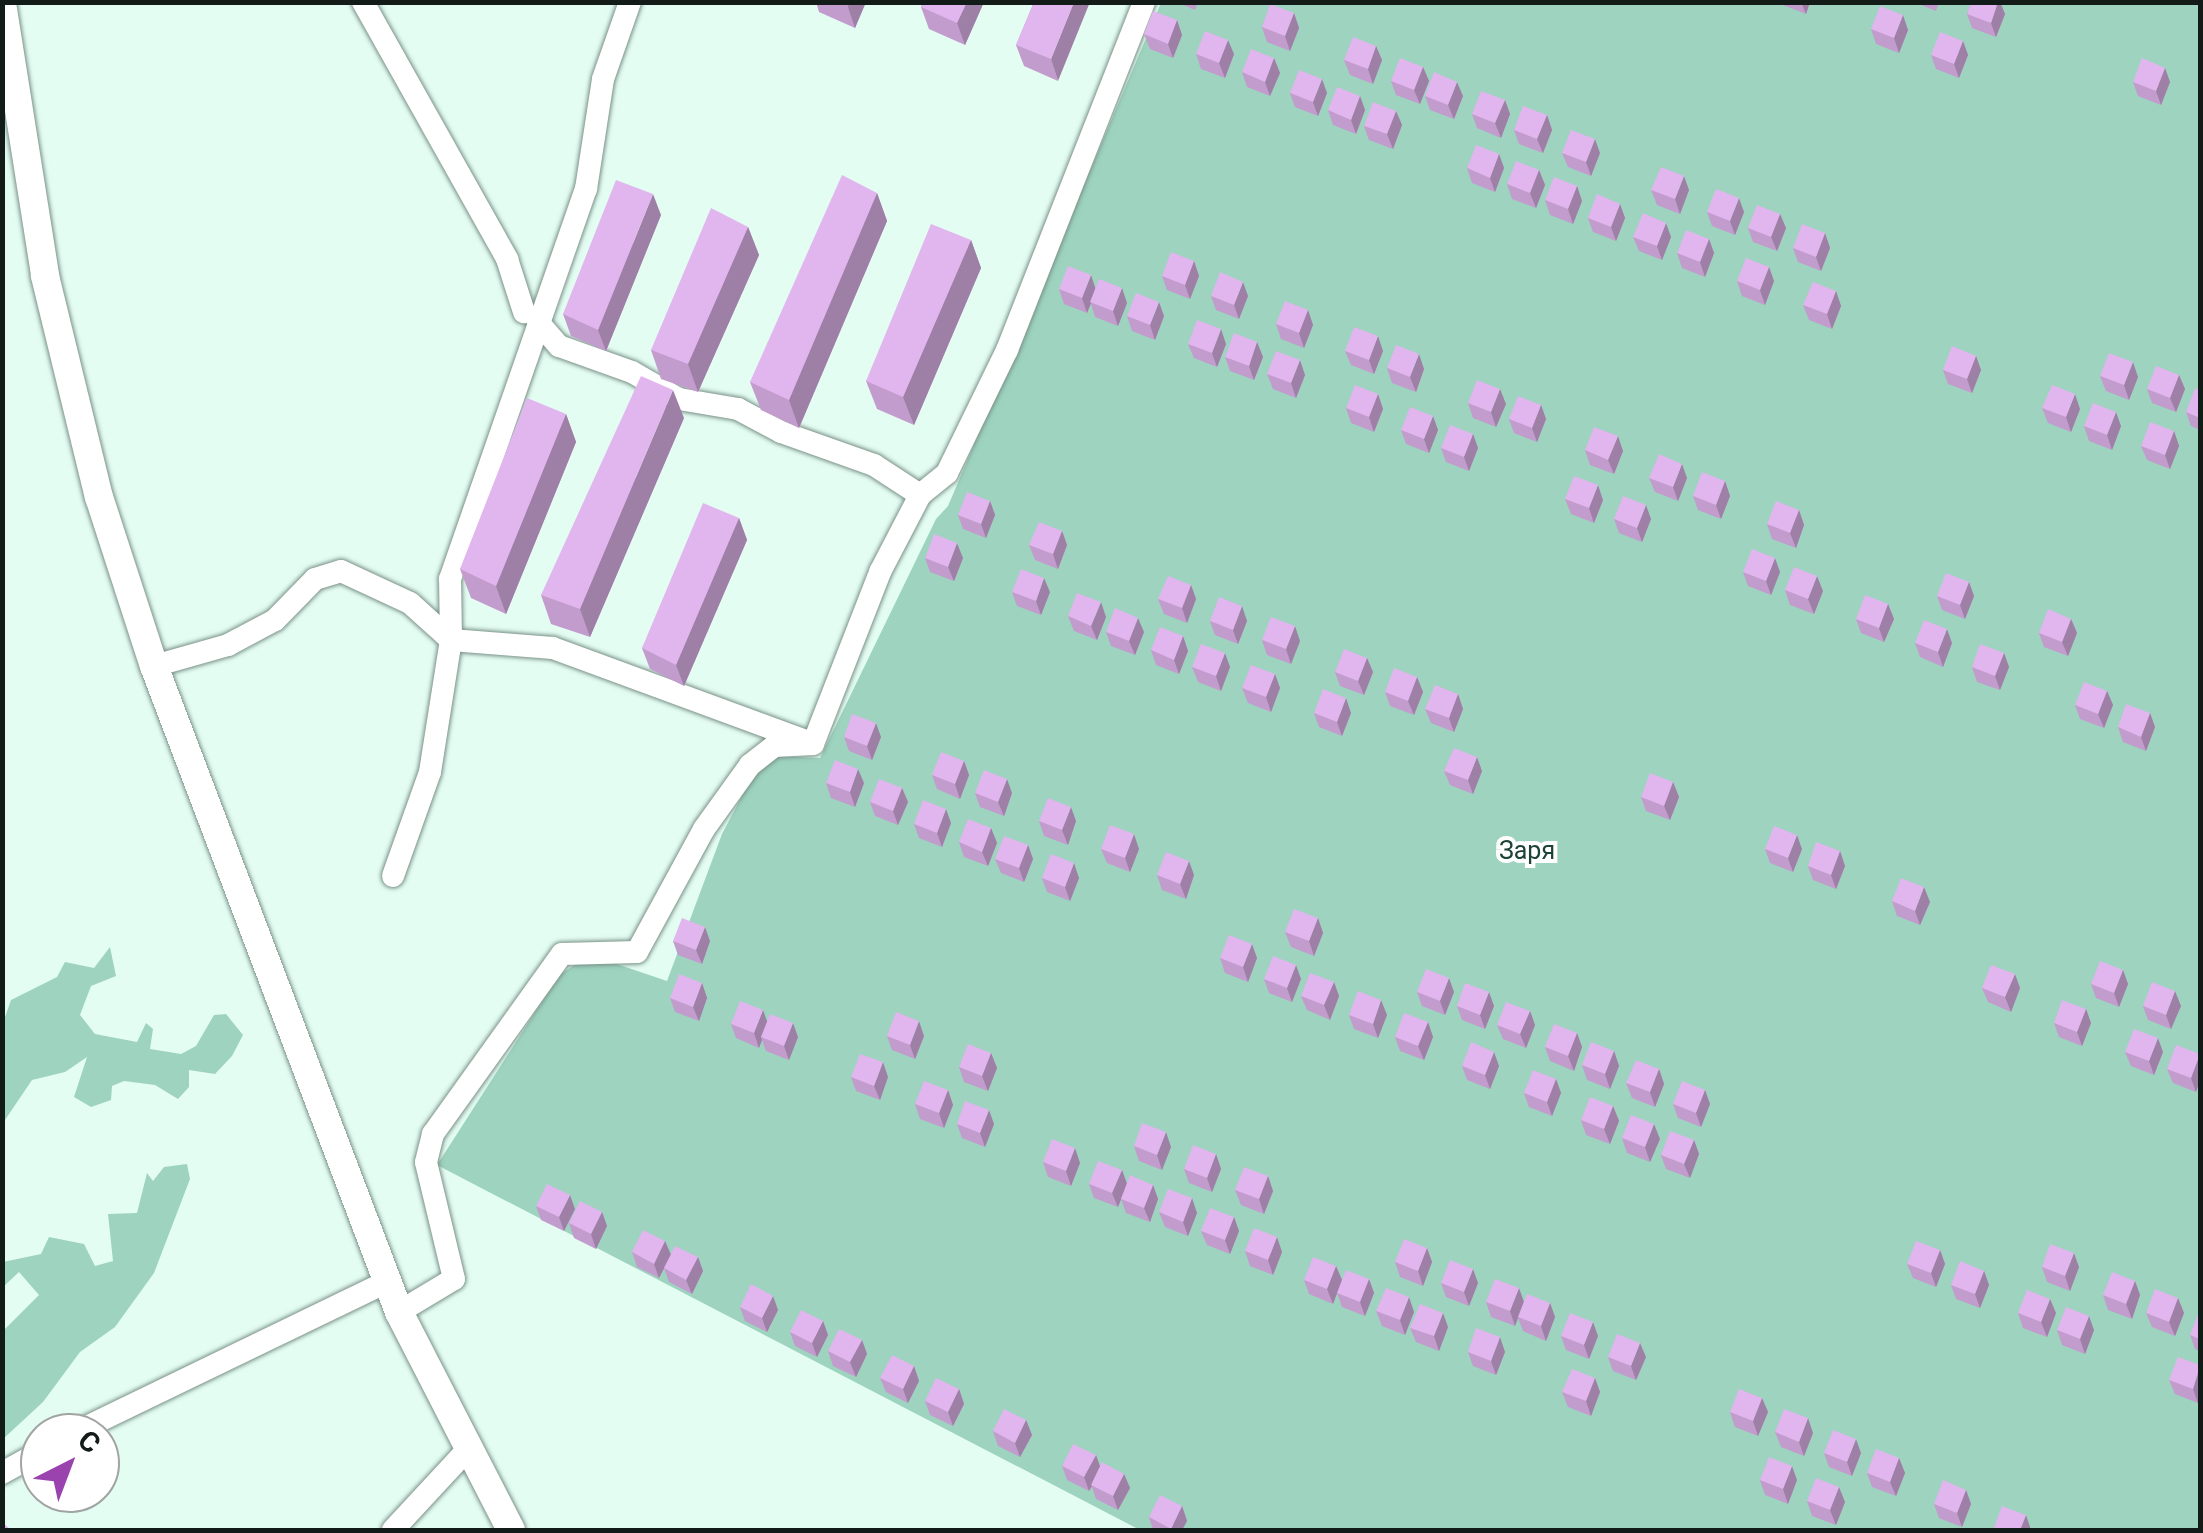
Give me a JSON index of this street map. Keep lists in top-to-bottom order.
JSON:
{
  "parks": ["Заря"],
  "north": "top right"
}
